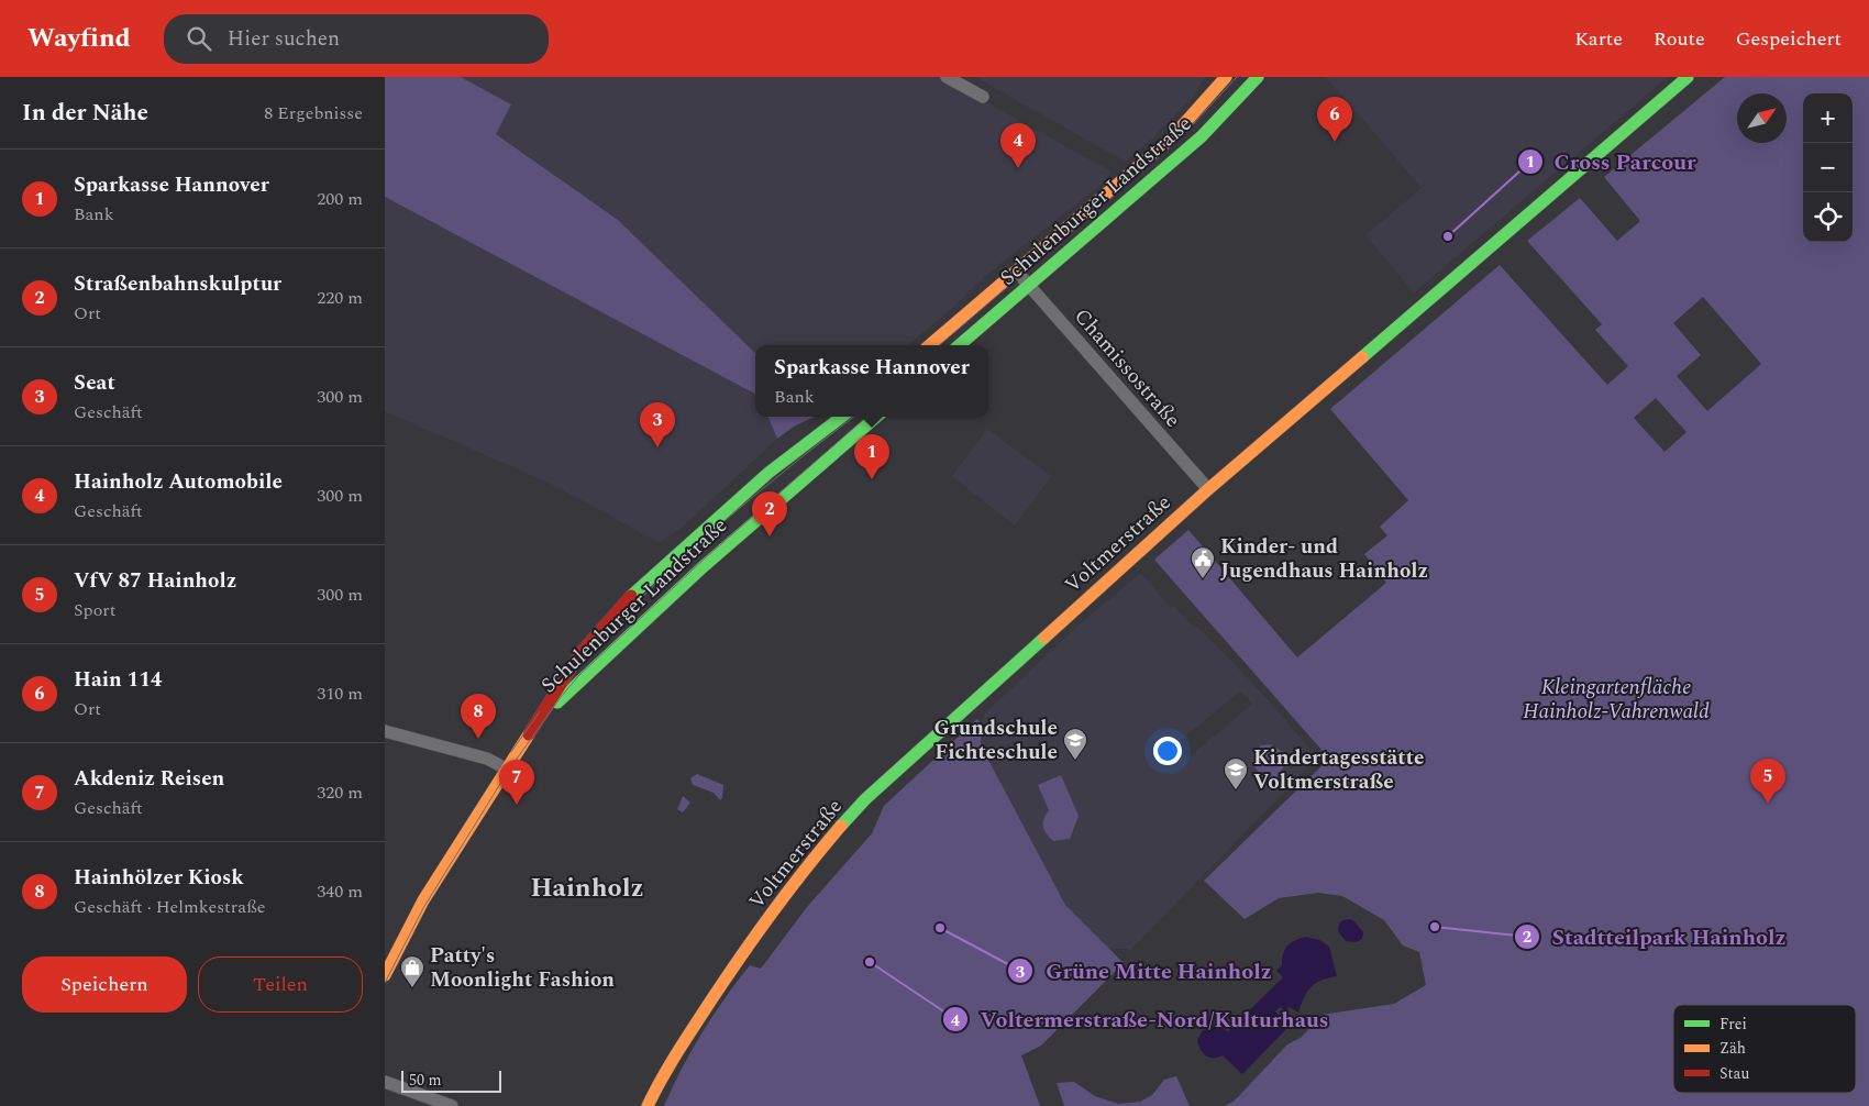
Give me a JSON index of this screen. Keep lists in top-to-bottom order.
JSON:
{
  "streets": {
    "main road": ["Schulenburger Landstraße", "Voltmerstraße"],
    "street": ["Chamissostraße"]
  },
  "crossings": [
    ["Schulenburger Landstraße", "Chamissostraße"],
    ["Chamissostraße", "Voltmerstraße"]
  ],
  "districts": ["Hainholz"],
  "parks": ["Kleingartenfläche Hainholz-Vahrenwald"],
  "places": {
    "other": [
      "Cross Parcour",
      "Stadtteilpark Hainholz",
      "Grüne Mitte Hainholz",
      "Voltermerstraße-Nord/Kulturhaus"
    ],
    "public building": ["Kinder- und Jugendhaus Hainholz"],
    "school or university": ["Grundschule Fichteschule", "Kindertagesstätte Voltmerstraße"],
    "shop": ["Patty's Moonlight Fashion"]
  },
  "legend": ["Frei", "Zäh", "Stau"],
  "scale_bar": "50 m",
  "north": "top right",
  "page": {
    "header": "Wayfind",
    "search": "Hier suchen",
    "nav": ["Karte", "Route", "Gespeichert"],
    "heading": ["In der Nähe", "8 Ergebnisse"],
    "map_buttons": ["+", "−"],
    "pins": [
      "6",
      "4",
      "3",
      "1",
      "2",
      "8",
      "5",
      "7"
    ],
    "list": [
      {
        "mark": "1",
        "name": "Sparkasse Hannover",
        "note": "Bank",
        "value": "200 m"
      },
      {
        "mark": "2",
        "name": "Straßenbahnskulptur",
        "note": "Ort",
        "value": "220 m"
      },
      {
        "mark": "3",
        "name": "Seat",
        "note": "Geschäft",
        "value": "300 m"
      },
      {
        "mark": "4",
        "name": "Hainholz Automobile",
        "note": "Geschäft",
        "value": "300 m"
      },
      {
        "mark": "5",
        "name": "VfV 87 Hainholz",
        "note": "Sport",
        "value": "300 m"
      },
      {
        "mark": "6",
        "name": "Hain 114",
        "note": "Ort",
        "value": "310 m"
      },
      {
        "mark": "7",
        "name": "Akdeniz Reisen",
        "note": "Geschäft",
        "value": "320 m"
      },
      {
        "mark": "8",
        "name": "Hainhölzer Kiosk",
        "note": "Geschäft · Helmkestraße",
        "value": "340 m"
      }
    ],
    "popup": ["Sparkasse Hannover", "Bank"],
    "buttons": ["Speichern", "Teilen"],
    "scale": "50 m"
  }
}
